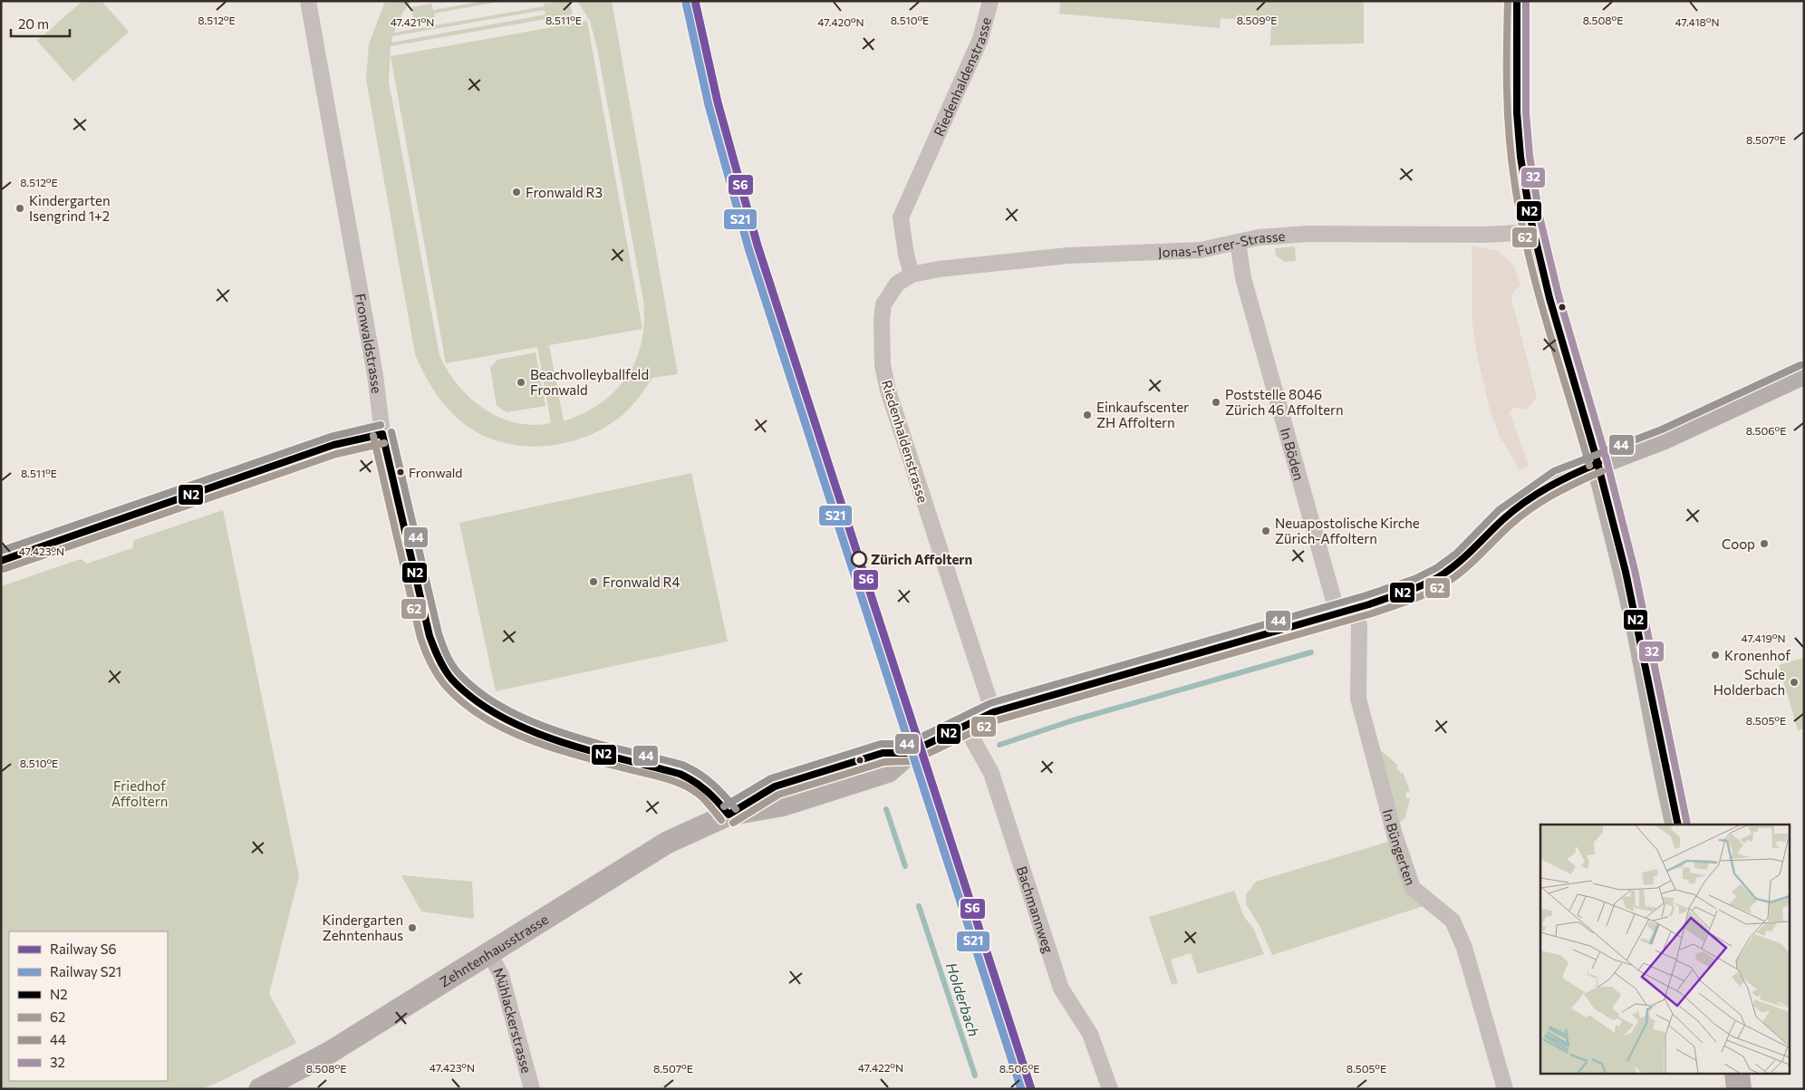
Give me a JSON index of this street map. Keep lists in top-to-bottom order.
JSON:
{
  "streets": {
    "street": [
      "Riedenhaldenstrasse",
      "Jonas-Furrer-Strasse",
      "Fronwaldstrasse",
      "In Böden",
      "In Büngerten",
      "Bachmannweg",
      "Zehntenhausstrasse",
      "Mühlackerstrasse"
    ]
  },
  "crossings": [
    ["Riedenhaldenstrasse", "Jonas-Furrer-Strasse"],
    ["Riedenhaldenstrasse", "Zehntenhausstrasse"],
    ["Jonas-Furrer-Strasse", "In Böden"],
    ["Fronwaldstrasse", "Zehntenhausstrasse"],
    ["In Böden", "In Büngerten"],
    ["In Böden", "Zehntenhausstrasse"],
    ["In Büngerten", "Zehntenhausstrasse"],
    ["Bachmannweg", "Zehntenhausstrasse"],
    ["Zehntenhausstrasse", "Mühlackerstrasse"]
  ],
  "water": ["Holderbach"],
  "parks": ["Friedhof Affoltern"],
  "places": [
    "Fronwald R3",
    "Kindergarten Isengrind 1+2",
    "Beachvolleyballfeld Fronwald",
    "Poststelle 8046 Zürich 46 Affoltern",
    "Einkaufscenter ZH Affoltern",
    "Fronwald",
    "Neuapostolische Kirche Zürich-Affoltern",
    "Coop",
    "Zürich Affoltern",
    "Fronwald R4",
    "Kronenhof",
    "Schule Holderbach",
    "Kindergarten Zehntenhaus"
  ],
  "lines": [
    "rail line S6",
    "transit line N2",
    "transit line 62",
    "transit line 32",
    "rail line S21",
    "transit line 44"
  ],
  "legend": [
    "Railway S6",
    "Railway S21",
    "N2",
    "62",
    "44",
    "32"
  ],
  "scale_bar": "20 m",
  "coordinates": [
    "8.512°E",
    "8.511°E",
    "8.510°E",
    "8.509°E",
    "8.508°E",
    "47.421°N",
    "47.420°N",
    "47.418°N",
    "8.507°E",
    "8.506°E",
    "47.423°N",
    "47.419°N",
    "8.505°E",
    "47.422°N"
  ]
}
